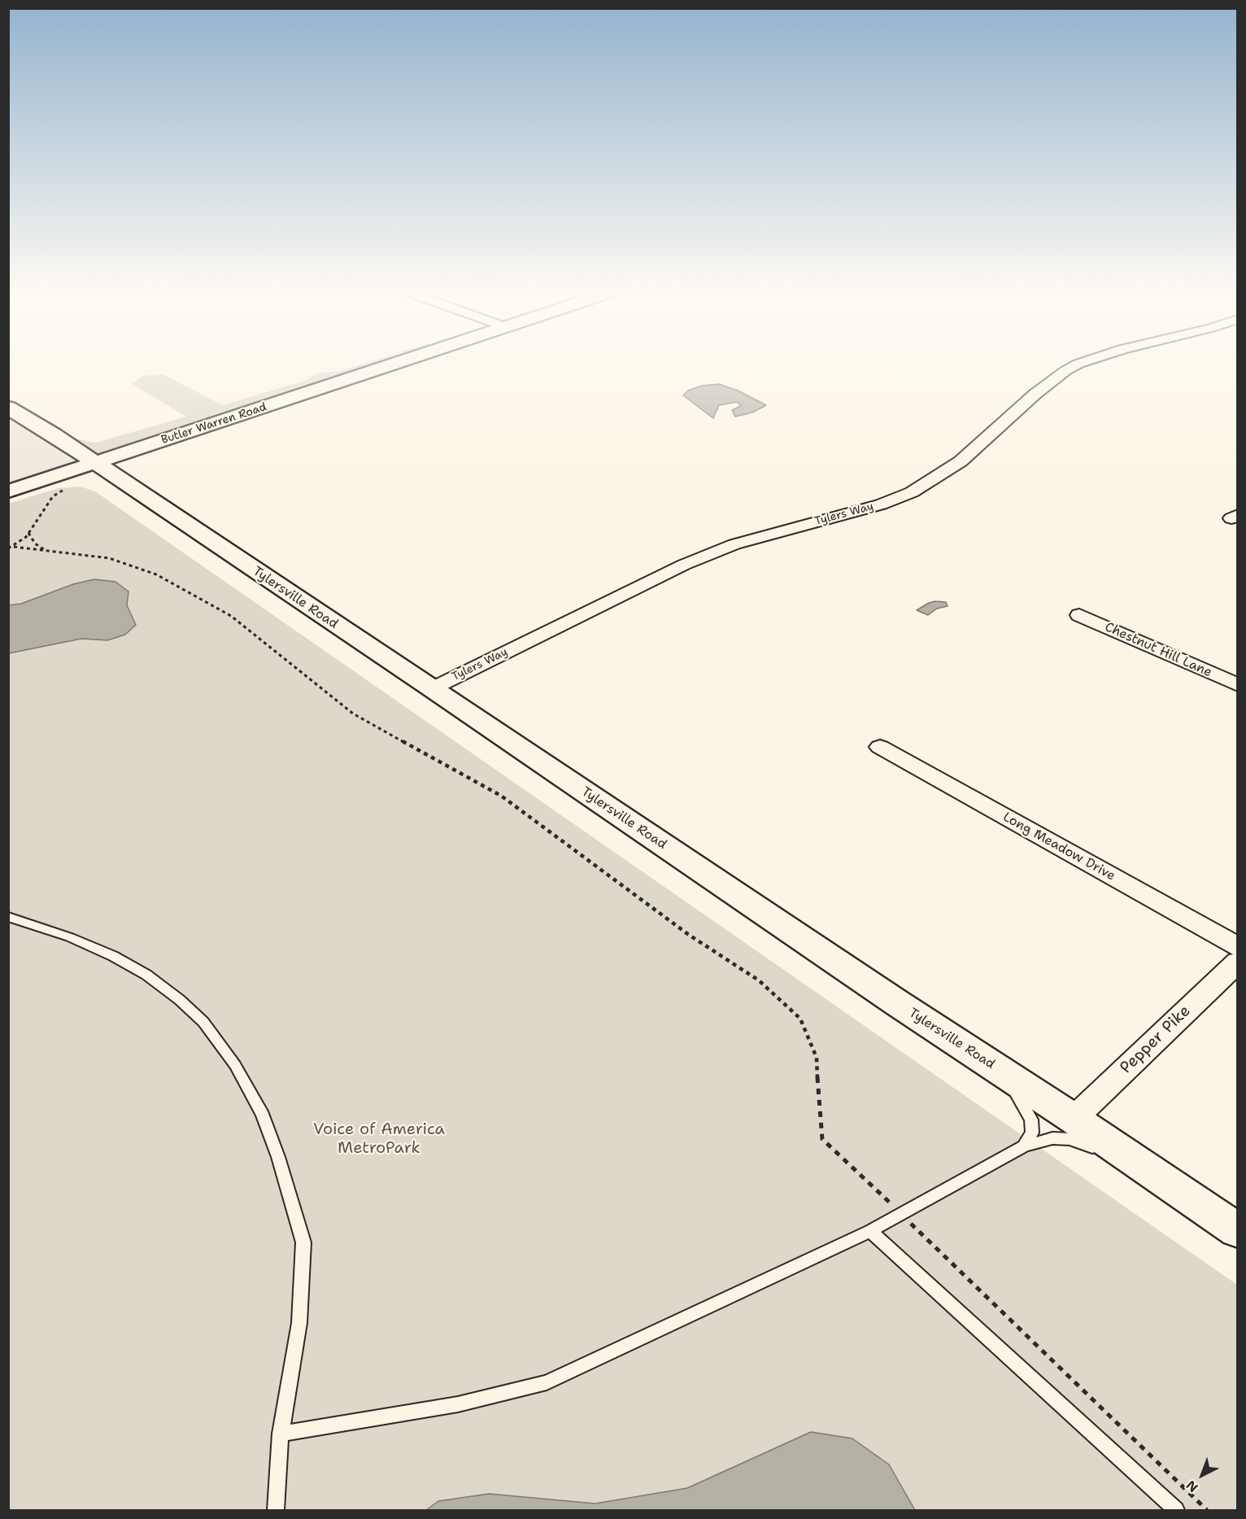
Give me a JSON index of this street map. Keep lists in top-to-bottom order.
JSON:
{
  "streets": {
    "main road": ["Butler Warren Road", "Tylersville Road"],
    "street": [
      "Tylers Way",
      "Chestnut Hill Lane",
      "Long Meadow Drive",
      "Pepper Pike"
    ]
  },
  "crossings": [
    ["Butler Warren Road", "Tylersville Road"],
    ["Tylers Way", "Tylersville Road"],
    ["Tylersville Road", "Pepper Pike"]
  ],
  "parks": ["Voice of America MetroPark"],
  "north": "bottom left"
}
